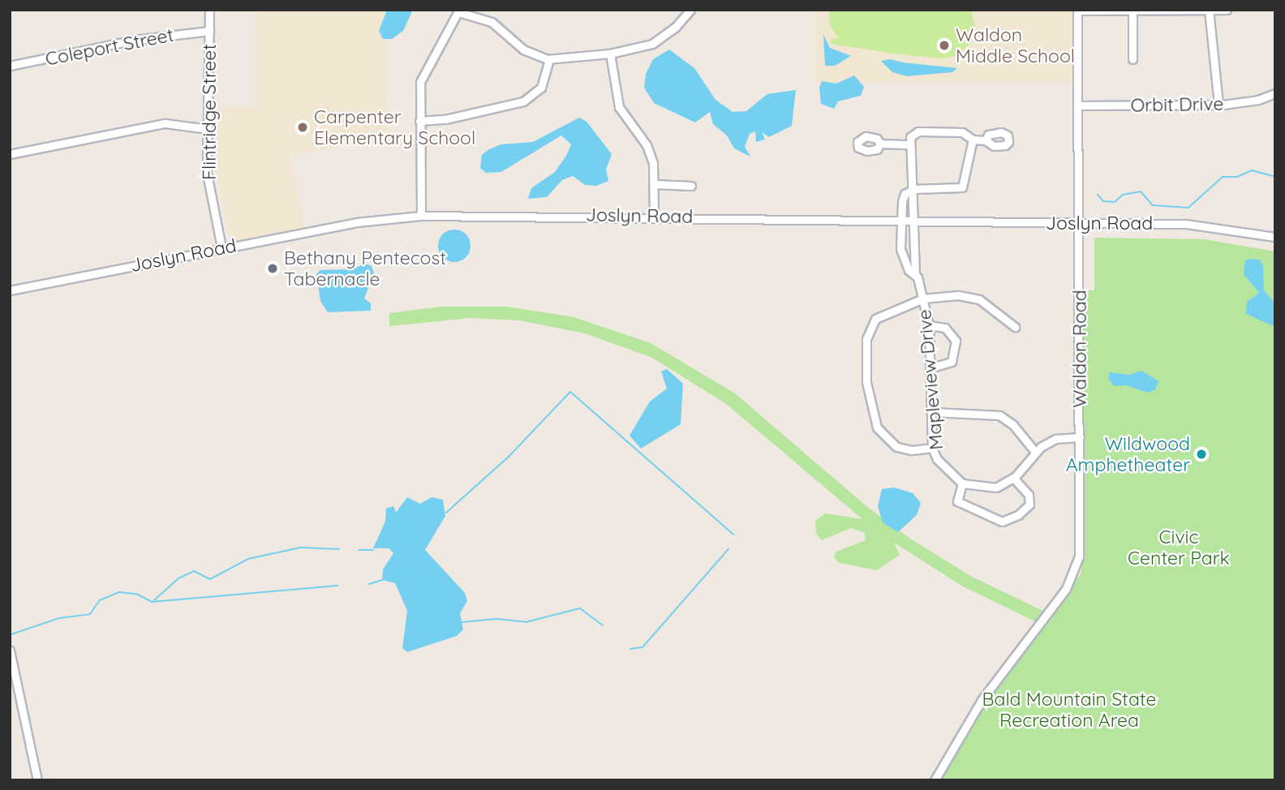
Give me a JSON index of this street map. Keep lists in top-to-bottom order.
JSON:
{
  "streets": {
    "street": [
      "Coleport Street",
      "Orbit Drive",
      "Flintridge Street",
      "Joslyn Road",
      "Waldon Road",
      "Mapleview Drive"
    ]
  },
  "crossings": [
    ["Coleport Street", "Flintridge Street"],
    ["Orbit Drive", "Waldon Road"],
    ["Flintridge Street", "Joslyn Road"],
    ["Joslyn Road", "Waldon Road"],
    ["Joslyn Road", "Mapleview Drive"]
  ],
  "parks": ["Civic Center Park", "Bald Mountain State Recreation Area"],
  "places": [
    "Waldon Middle School",
    "Carpenter Elementary School",
    "Bethany Pentecost Tabernacle",
    "Wildwood Amphetheater"
  ]
}
